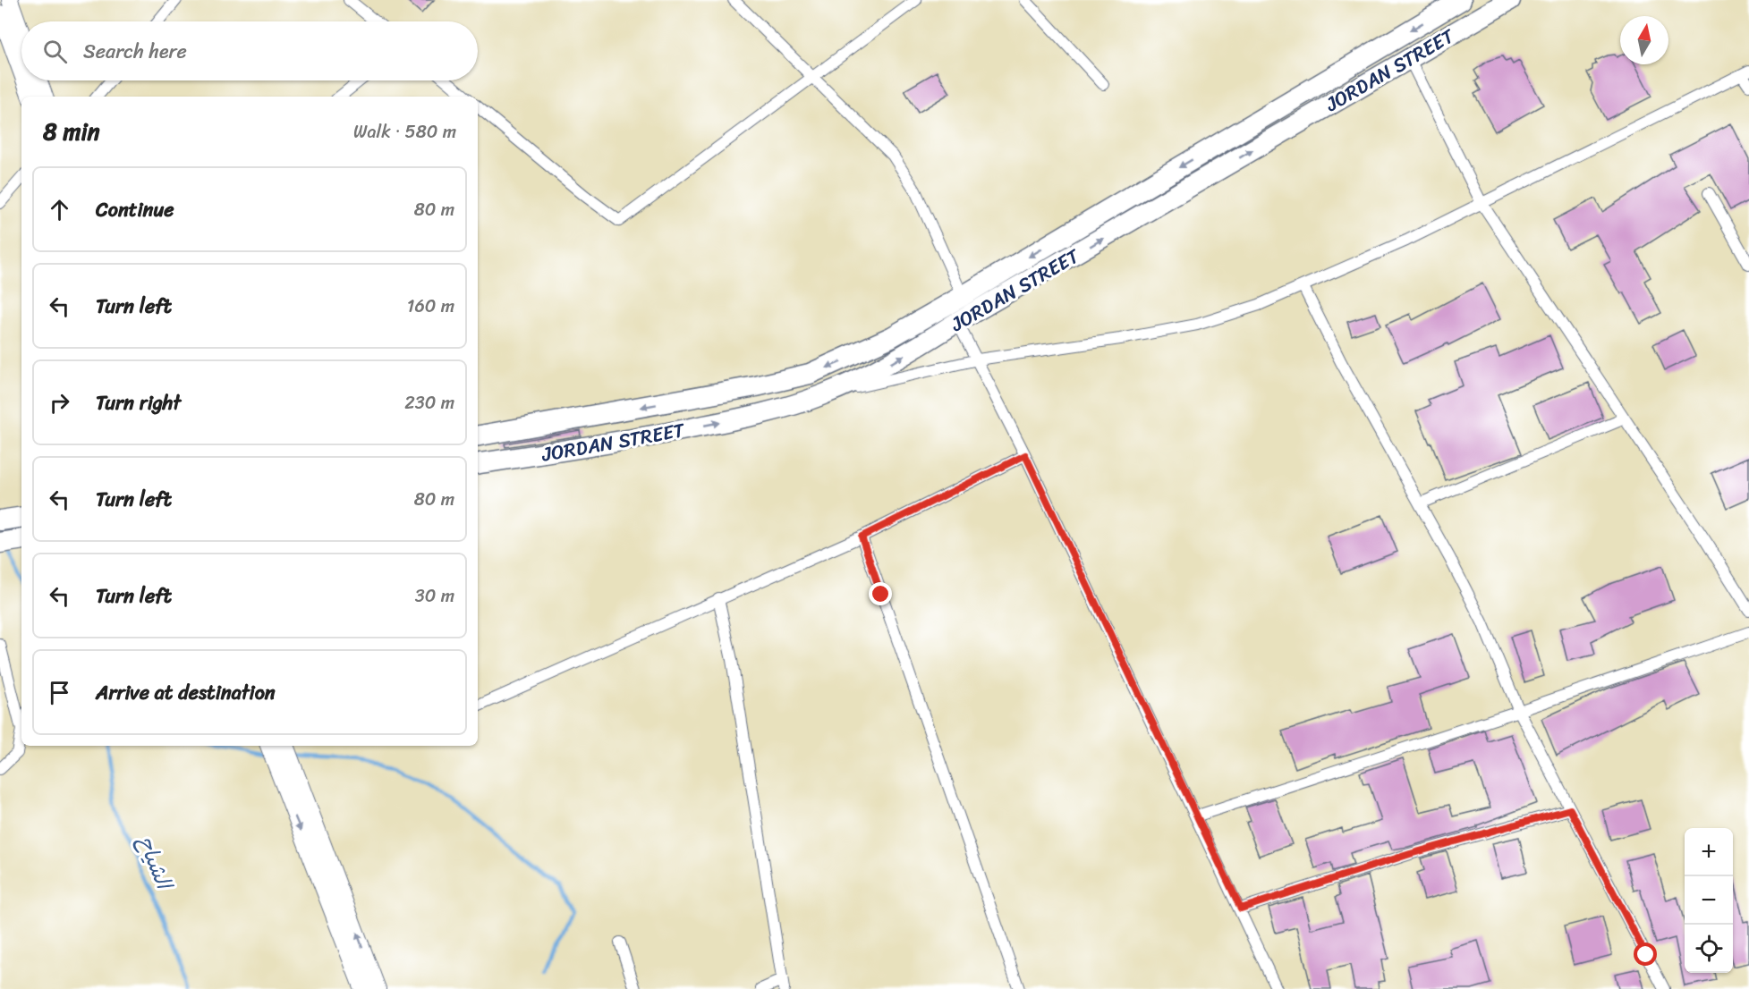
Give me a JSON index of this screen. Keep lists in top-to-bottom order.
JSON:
{
  "streets": {
    "highway": ["JORDAN STREET"]
  },
  "water": ["الشياح"],
  "north": "top",
  "page": {
    "search": "Search here",
    "heading": ["8 min", "Walk · 580 m"],
    "list": [
      ["Continue", "80 m"],
      ["Turn left", "160 m"],
      ["Turn right", "230 m"],
      ["Turn left", "80 m"],
      ["Turn left", "30 m"],
      "Arrive at destination"
    ],
    "map_buttons": ["+", "−"]
  }
}
